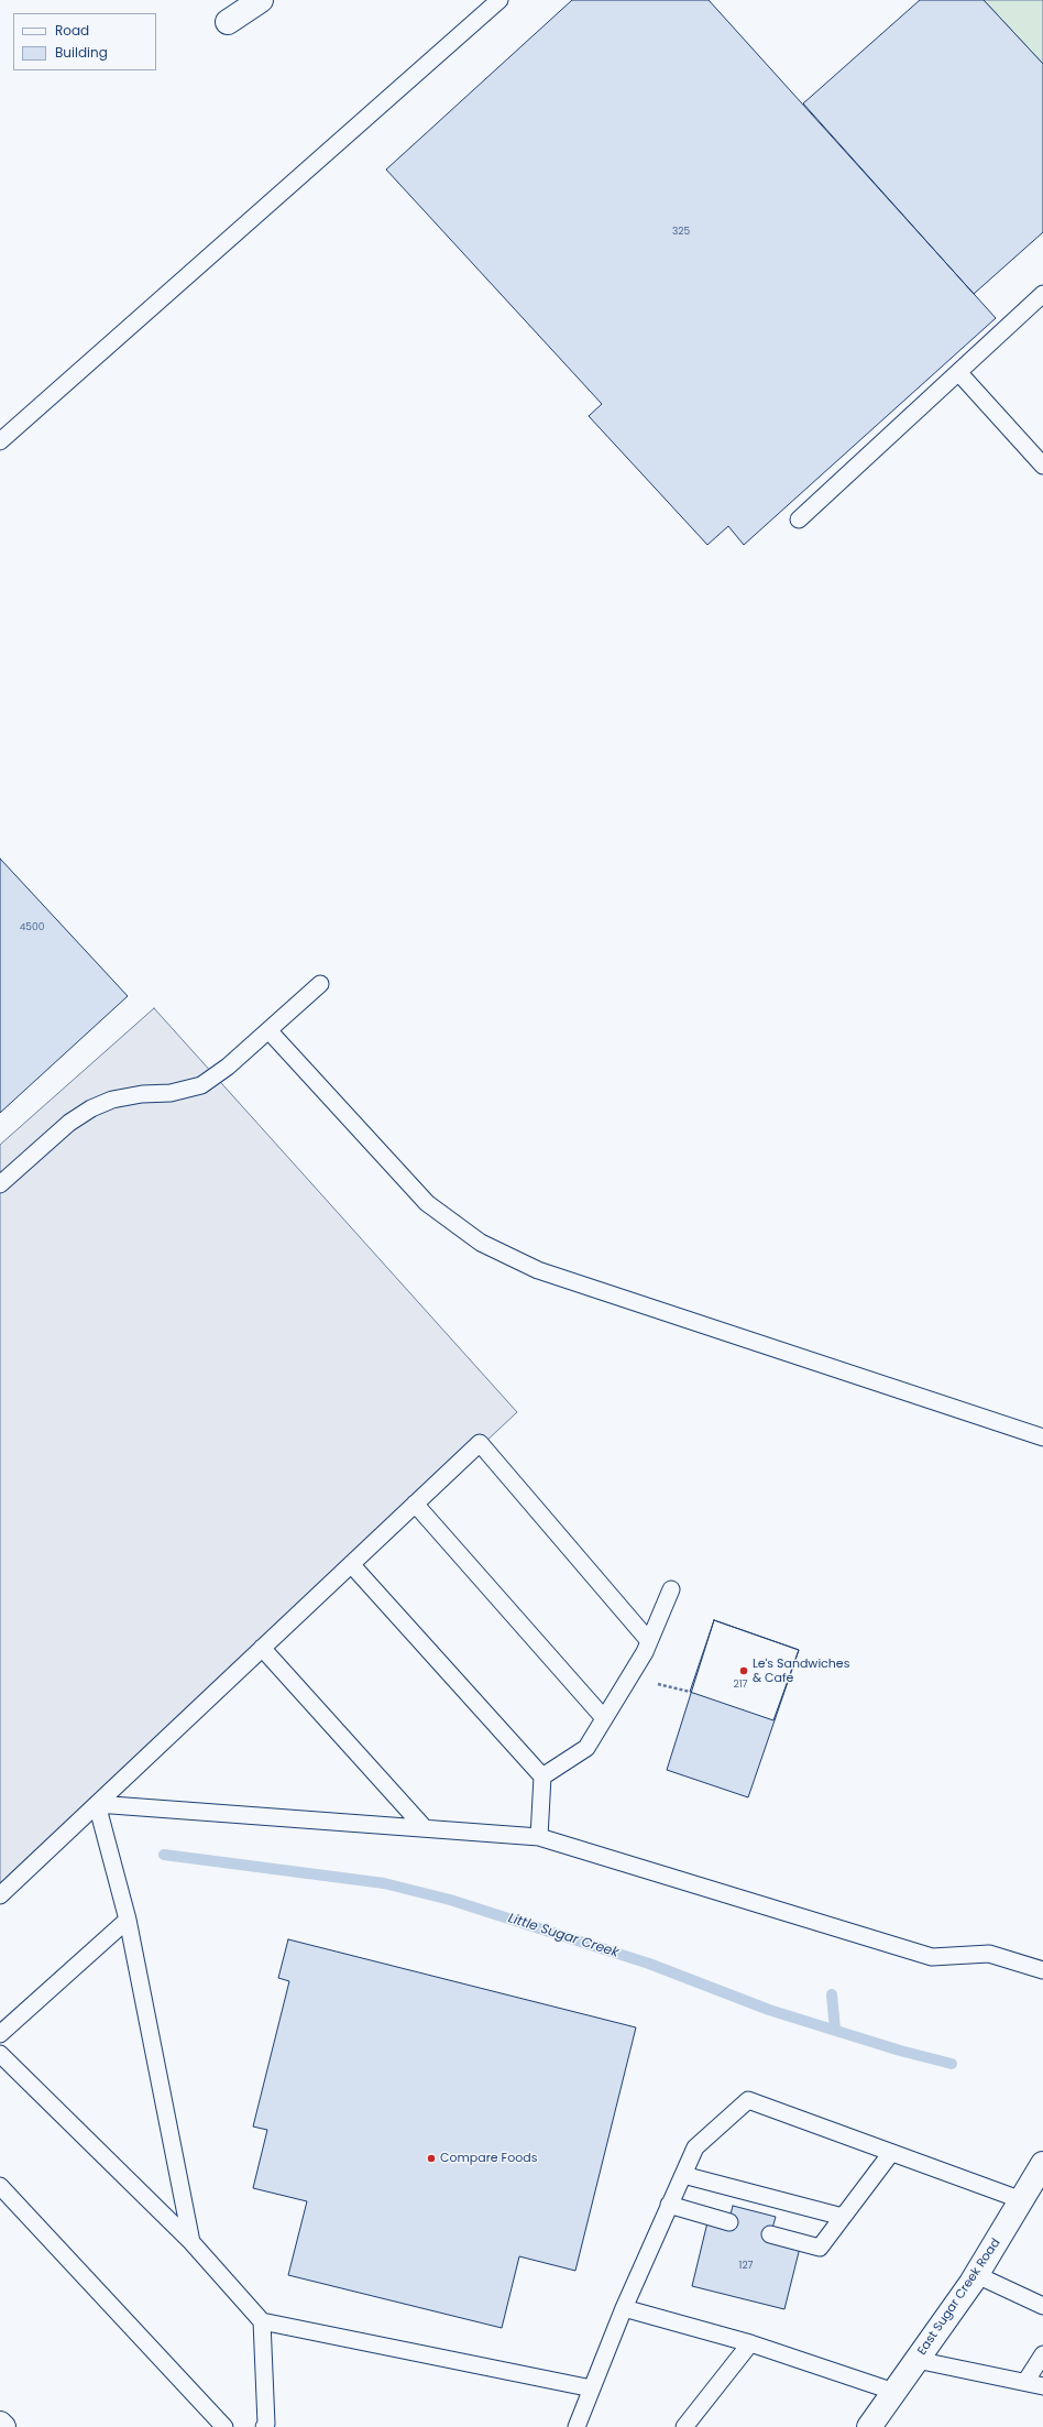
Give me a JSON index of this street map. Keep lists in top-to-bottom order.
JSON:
{
  "streets": {
    "main road": ["East Sugar Creek Road"]
  },
  "water": ["Little Sugar Creek"],
  "places": ["Le's Sandwiches & Cafe", "Compare Foods"],
  "house_numbers": [
    "325",
    "4500",
    "217",
    "127"
  ],
  "legend": ["Road", "Building"]
}
